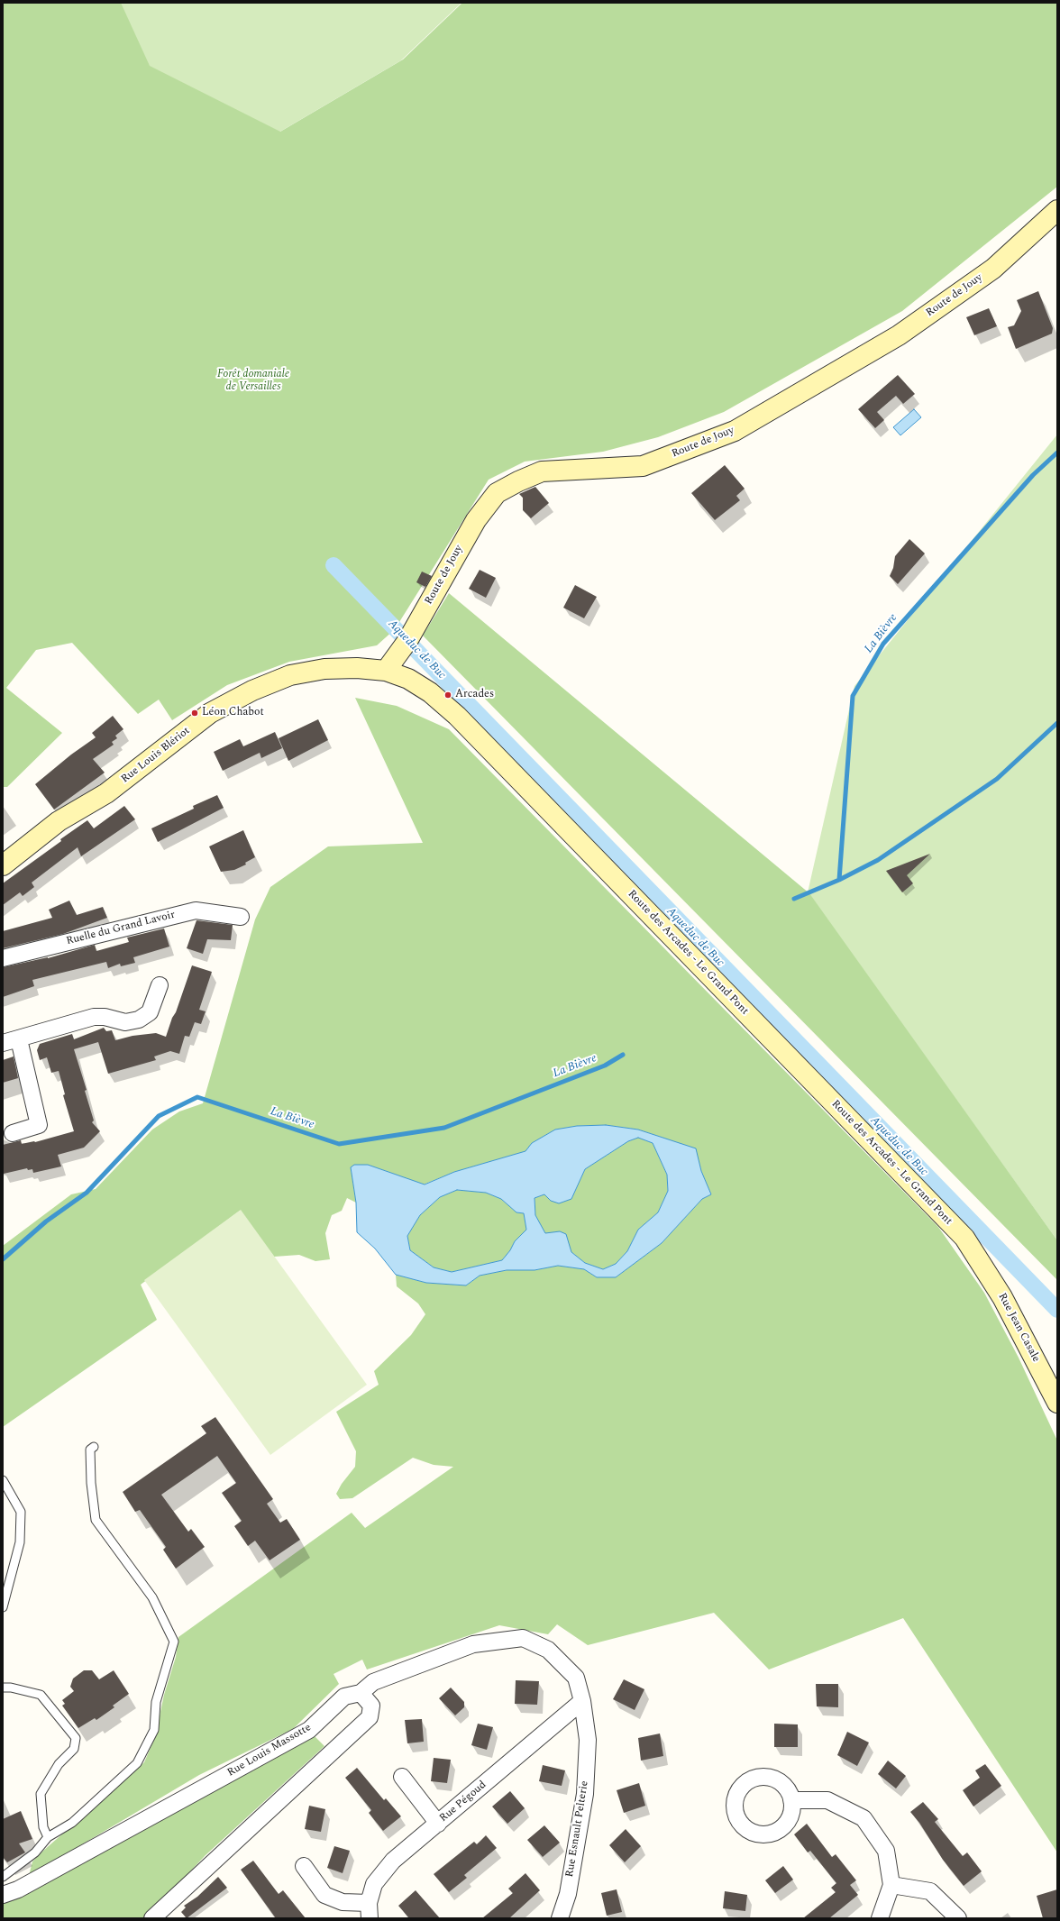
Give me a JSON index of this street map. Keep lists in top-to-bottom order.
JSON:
{
  "streets": {
    "main road": [
      "Route de Jouy",
      "Rue Louis Blériot",
      "Route des Arcades - Le Grand Pont",
      "Rue Jean Casale"
    ],
    "street": [
      "Ruelle du Grand Lavoir",
      "Rue Louis Massotte",
      "Rue Pégoud",
      "Rue Esnault Pelterie"
    ]
  },
  "crossings": [
    ["Route de Jouy", "Rue Louis Blériot"],
    ["Route de Jouy", "Route des Arcades - Le Grand Pont"],
    ["Rue Louis Blériot", "Route des Arcades - Le Grand Pont"],
    ["Route des Arcades - Le Grand Pont", "Rue Jean Casale"],
    ["Rue Louis Massotte", "Rue Esnault Pelterie"],
    ["Rue Pégoud", "Rue Esnault Pelterie"]
  ],
  "water": ["La Bièvre", "Aqueduc de Buc"],
  "parks": ["Forêt domaniale de Versailles"],
  "places": ["Arcades", "Léon Chabot"]
}
